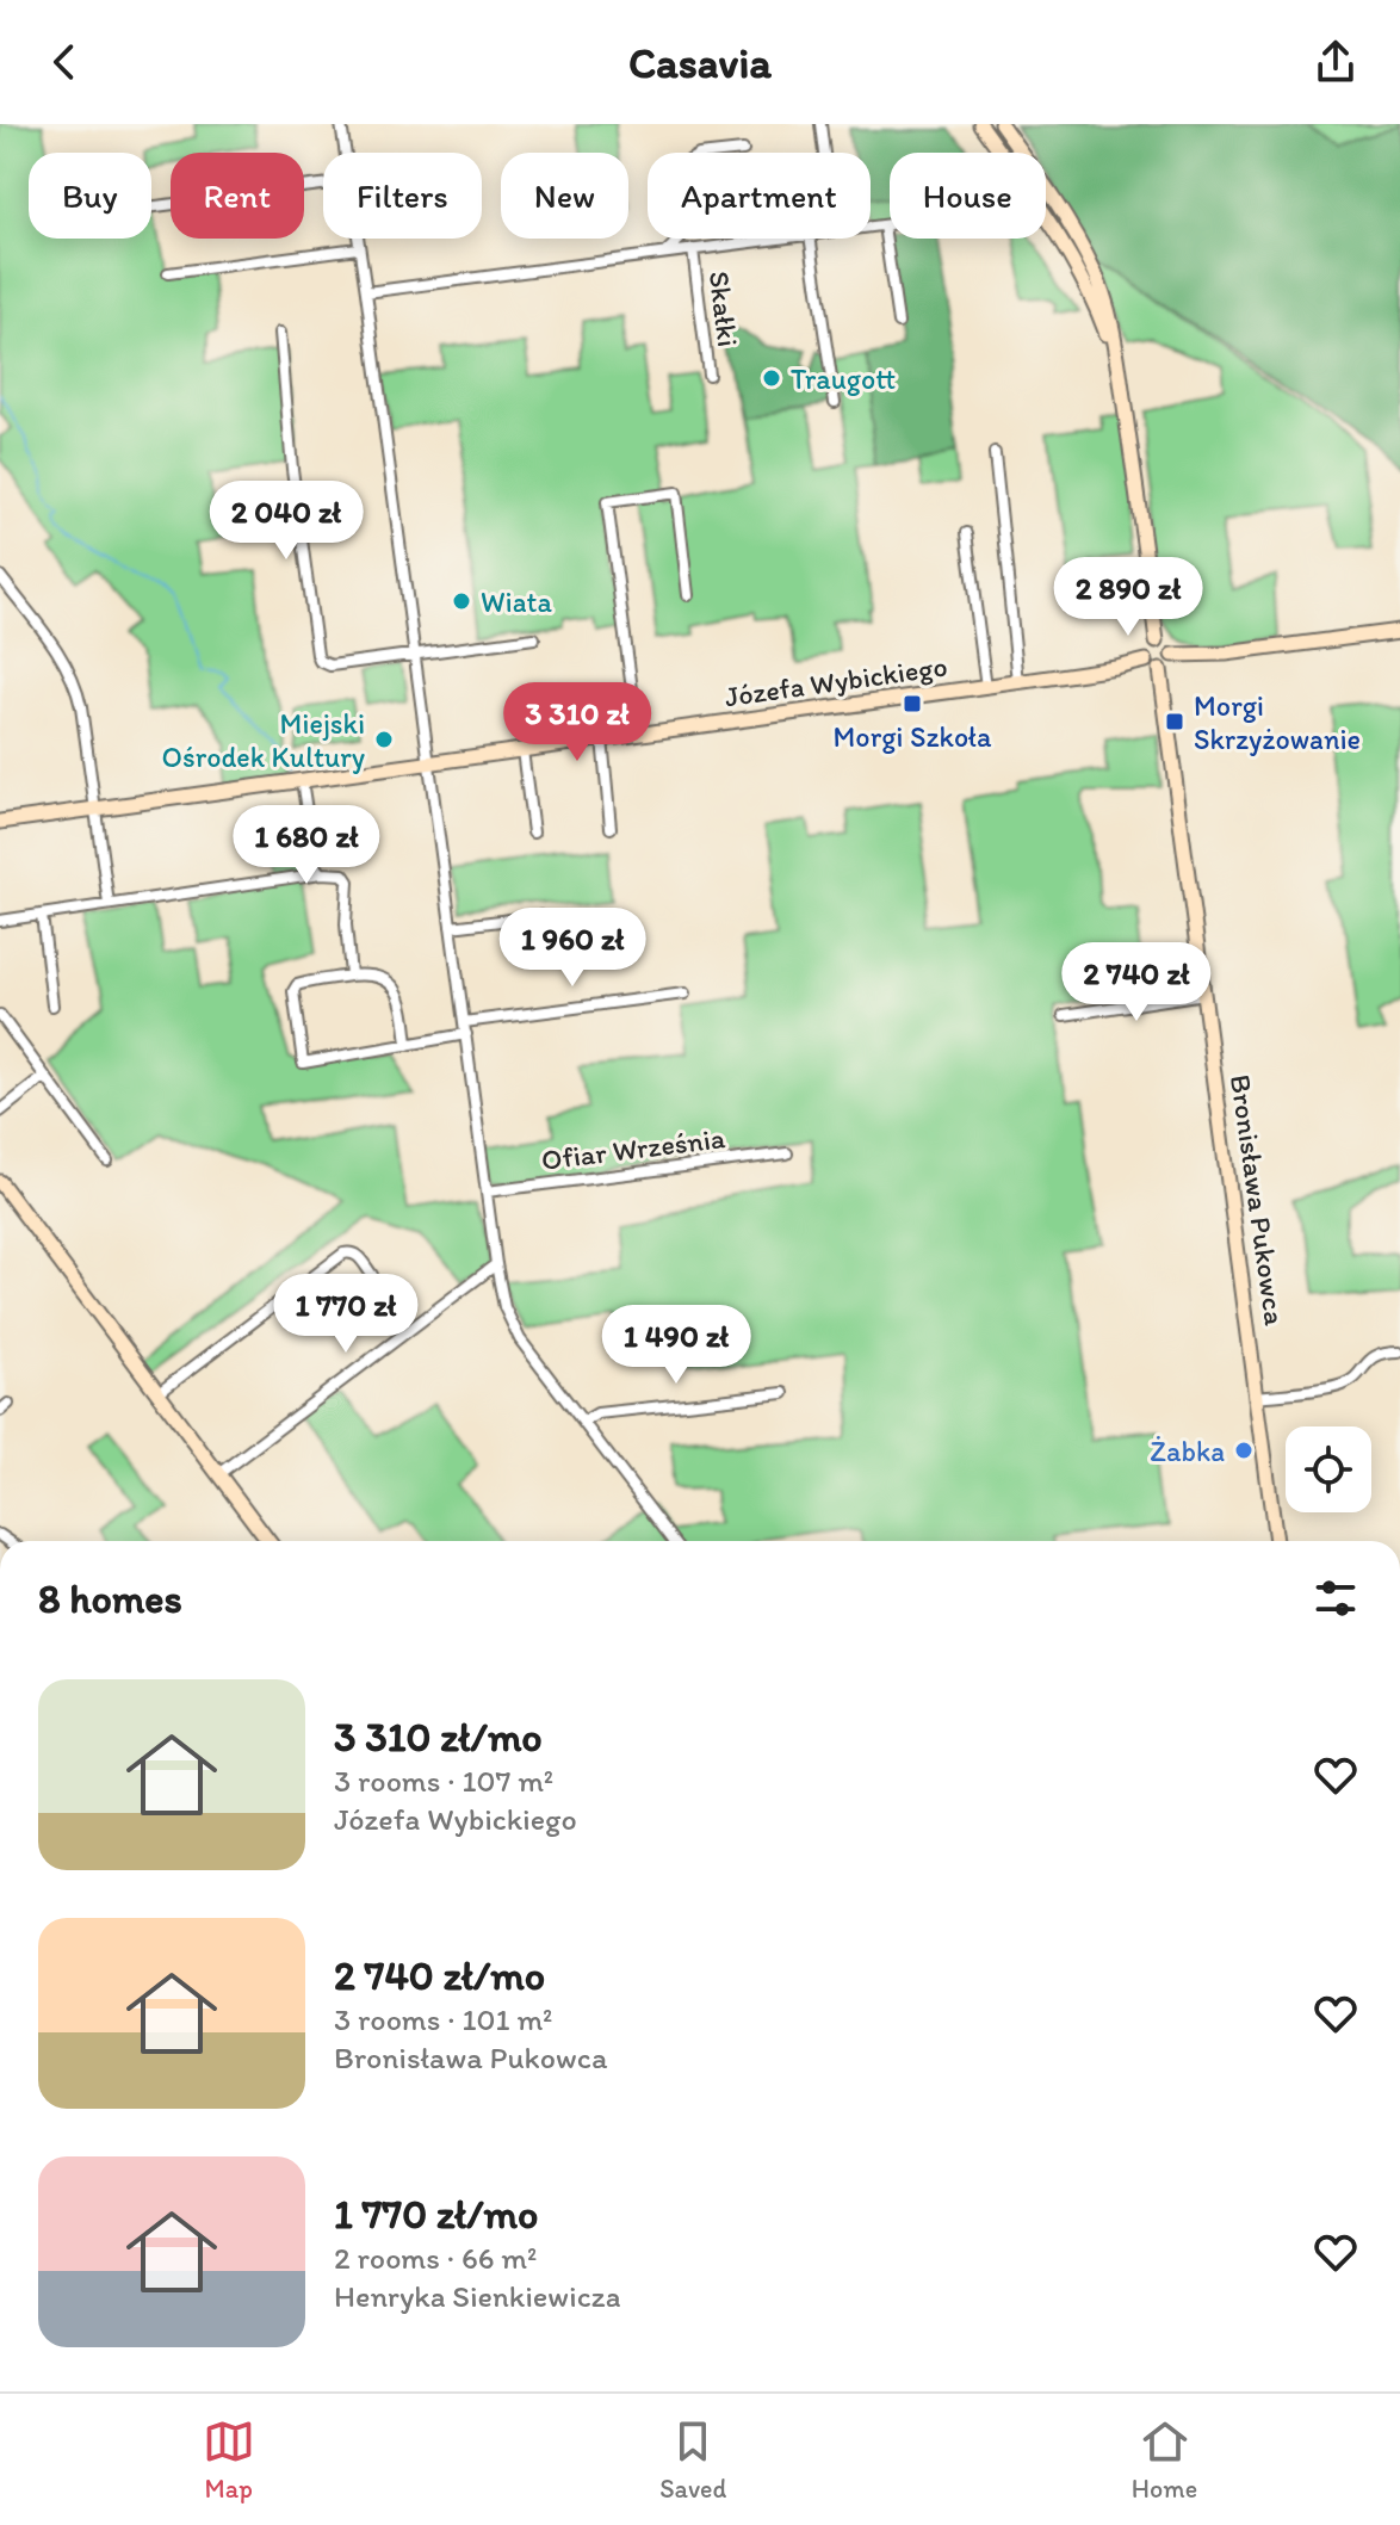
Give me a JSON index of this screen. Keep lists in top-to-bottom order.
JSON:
{
  "streets": {
    "street": [
      "Skałki",
      "Józefa Wybickiego",
      "Ofiar Września",
      "Bronisława Pukowca"
    ]
  },
  "crossings": [
    ["Józefa Wybickiego", "Bronisława Pukowca"]
  ],
  "places": {
    "other": [
      "Traugott",
      "Wiata",
      "Miejski Ośrodek Kultury",
      "Żabka"
    ],
    "transit": ["Morgi Szkoła", "Morgi Skrzyżowanie"]
  },
  "page": {
    "header": "Casavia",
    "chip": [
      "Buy",
      "Rent",
      "Filters",
      "New",
      "Apartment",
      "House"
    ],
    "price": [
      "2 040 zł",
      "2 890 zł",
      "3 310 zł",
      "1 680 zł",
      "1 960 zł",
      "2 740 zł",
      "1 770 zł",
      "1 490 zł"
    ],
    "heading": "8 homes",
    "list": [
      {
        "name": "3 310 zł/mo",
        "note": "3 rooms · 107 m² · Józefa Wybickiego"
      },
      {
        "name": "2 740 zł/mo",
        "note": "3 rooms · 101 m² · Bronisława Pukowca"
      },
      {
        "name": "1 770 zł/mo",
        "note": "2 rooms · 66 m² · Henryka Sienkiewicza"
      }
    ],
    "tabs": ["Map", "Saved", "Home"]
  }
}
